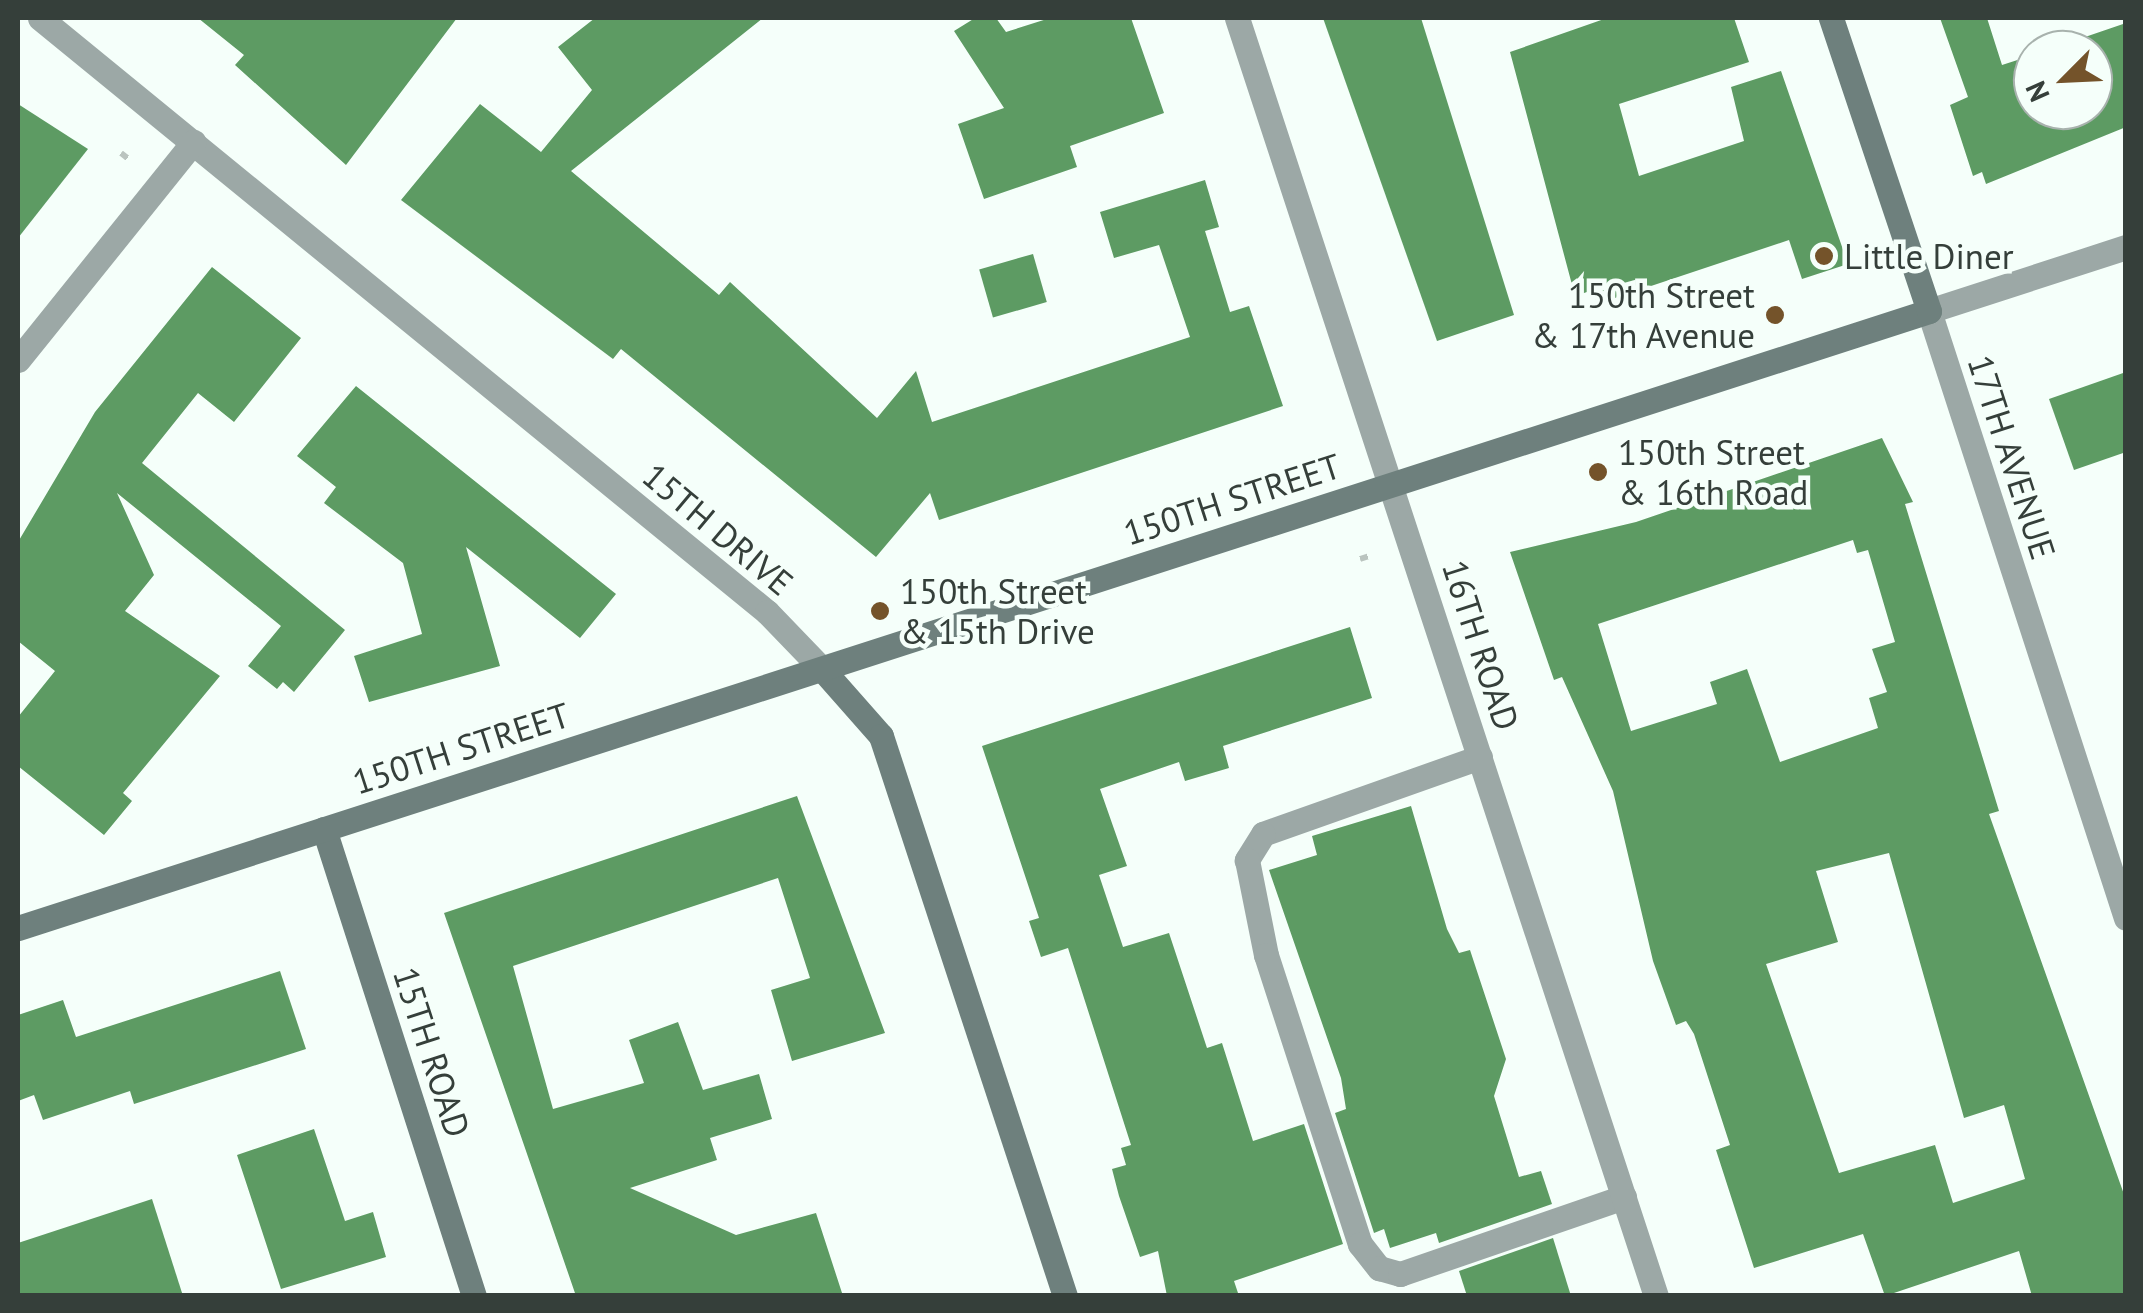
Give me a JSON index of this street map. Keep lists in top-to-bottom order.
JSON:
{
  "streets": {
    "street": [
      "17TH AVENUE",
      "150TH STREET",
      "15TH DRIVE",
      "16TH ROAD",
      "15TH ROAD"
    ]
  },
  "crossings": [
    ["17TH AVENUE", "150TH STREET"],
    ["150TH STREET", "15TH DRIVE"],
    ["150TH STREET", "16TH ROAD"],
    ["150TH STREET", "15TH ROAD"]
  ],
  "places": [
    "Little Diner",
    "150th Street & 17th Avenue",
    "150th Street & 16th Road",
    "150th Street & 15th Drive"
  ],
  "north": "bottom left"
}
